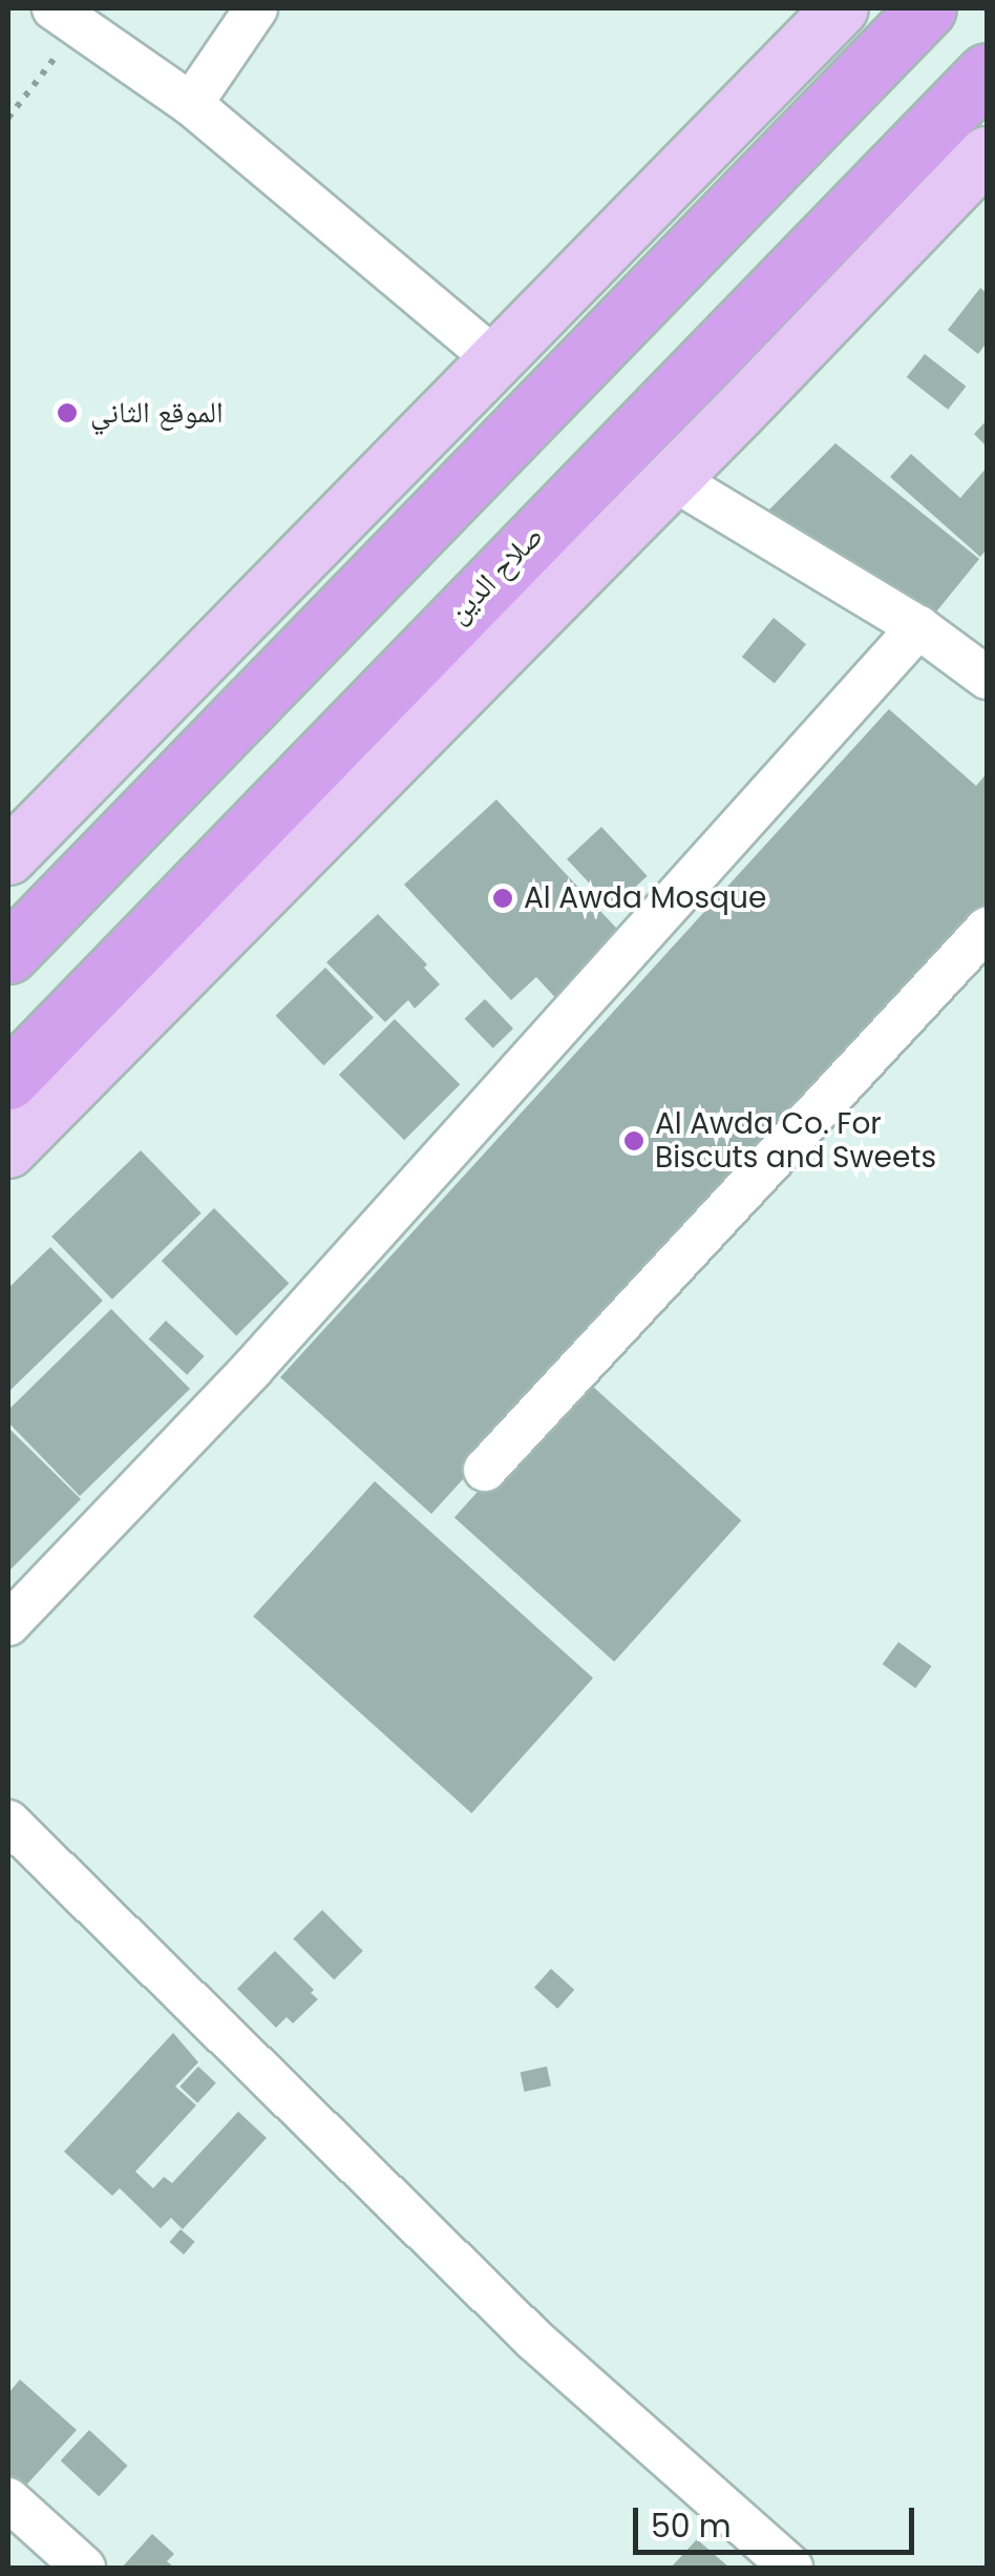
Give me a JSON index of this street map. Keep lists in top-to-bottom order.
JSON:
{
  "streets": {
    "highway": ["صلاح الدين"]
  },
  "places": ["الموقع الثاني", "Al Awda Mosque", "Al Awda Co. For Biscuts and Sweets"],
  "scale_bar": "50 m"
}
